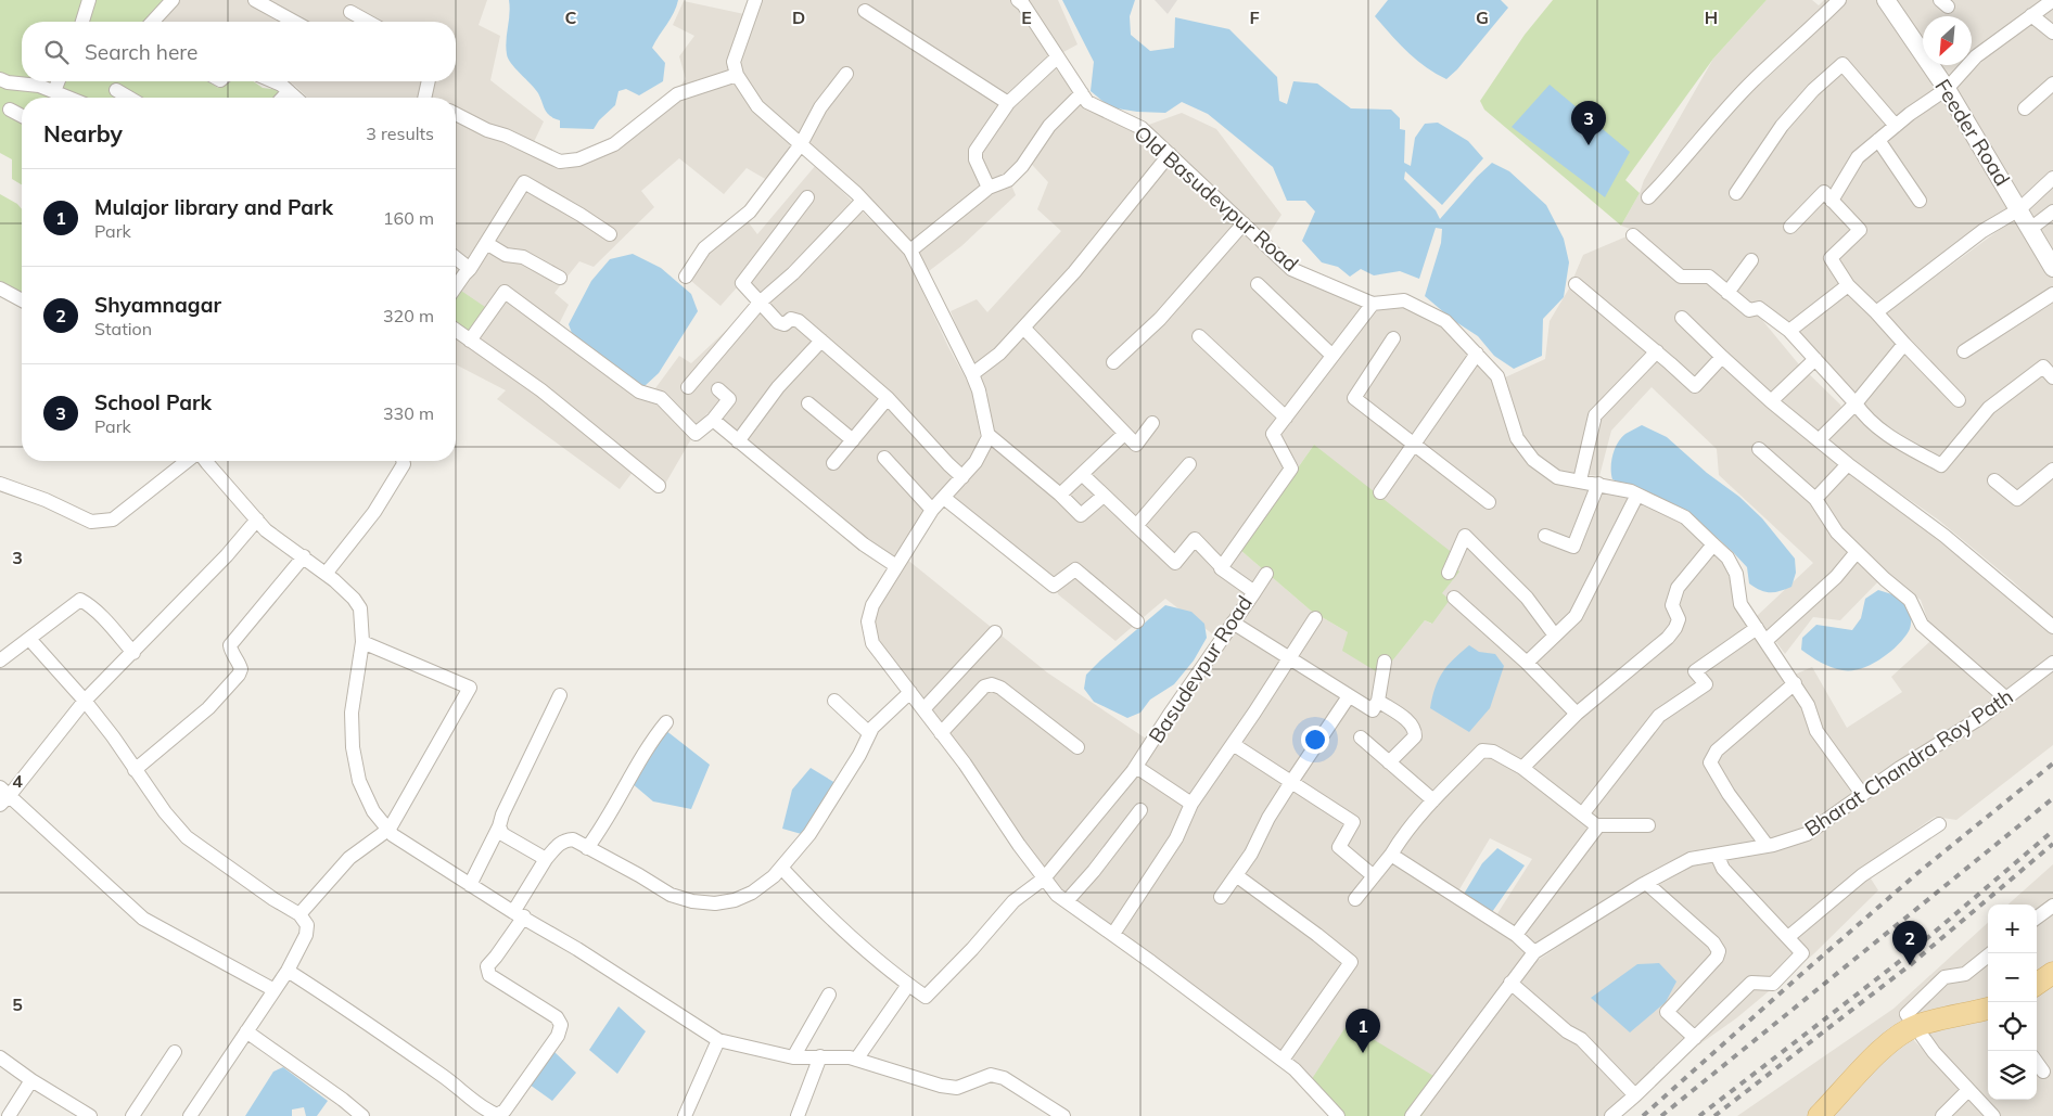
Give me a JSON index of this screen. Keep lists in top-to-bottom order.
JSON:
{
  "streets": {
    "street": [
      "Feeder Road",
      "Old Basudevpur Road",
      "Basudevpur Road",
      "Bharat Chandra Roy Path"
    ]
  },
  "crossings": [
    ["Old Basudevpur Road", "Basudevpur Road"],
    ["Old Basudevpur Road", "Bharat Chandra Roy Path"]
  ],
  "north": "bottom left",
  "page": {
    "search": "Search here",
    "heading": ["Nearby", "3 results"],
    "pins": ["3", "2", "1"],
    "list": [
      {
        "mark": "1",
        "name": "Mulajor library and Park",
        "note": "Park",
        "value": "160 m"
      },
      {
        "mark": "2",
        "name": "Shyamnagar",
        "note": "Station",
        "value": "320 m"
      },
      {
        "mark": "3",
        "name": "School Park",
        "note": "Park",
        "value": "330 m"
      }
    ],
    "map_buttons": ["+", "−"]
  },
  "grid": {
    "columns": [
      "C",
      "D",
      "E",
      "F",
      "G",
      "H"
    ],
    "rows": ["3", "4", "5"]
  }
}
